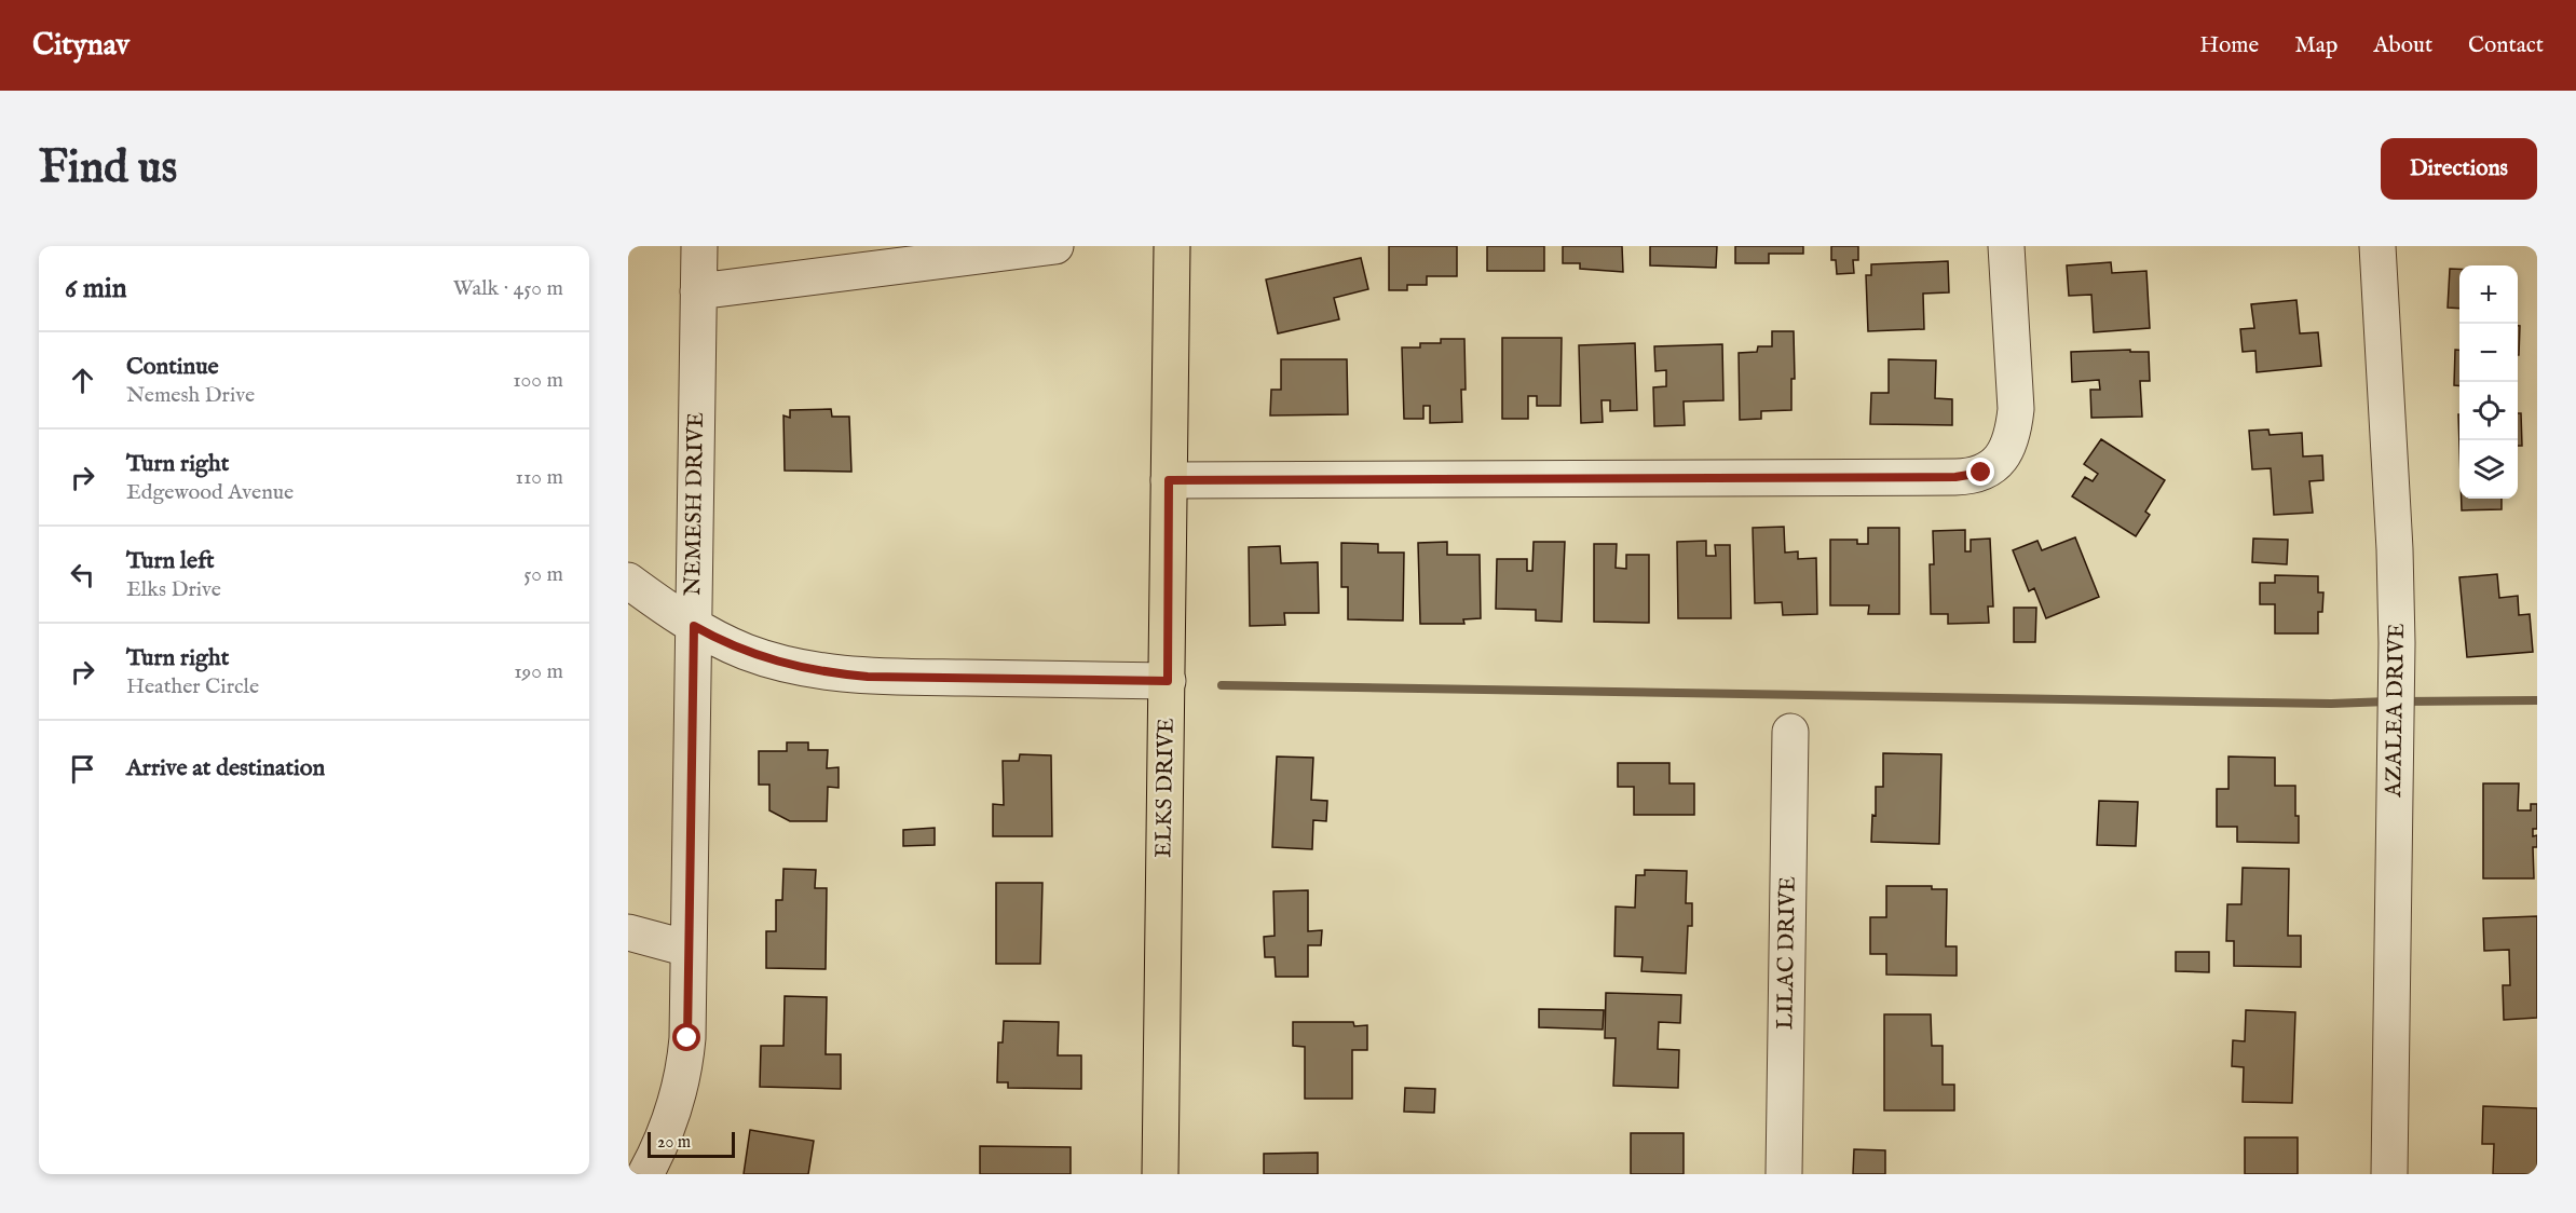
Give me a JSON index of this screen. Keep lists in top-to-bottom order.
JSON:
{
  "streets": {
    "main road": ["ELKS DRIVE"],
    "street": ["NEMESH DRIVE", "AZALEA DRIVE", "LILAC DRIVE"]
  },
  "scale_bar": "20 m",
  "page": {
    "header": "Citynav",
    "nav": [
      "Home",
      "Map",
      "About",
      "Contact"
    ],
    "buttons": "Directions",
    "title": "Find us",
    "heading": ["6 min", "Walk · 450 m"],
    "map_buttons": ["+", "−"],
    "list": [
      ["Continue", "Nemesh Drive", "100 m"],
      ["Turn right", "Edgewood Avenue", "110 m"],
      ["Turn left", "Elks Drive", "50 m"],
      ["Turn right", "Heather Circle", "190 m"],
      "Arrive at destination"
    ],
    "scale": "20 m"
  }
}
